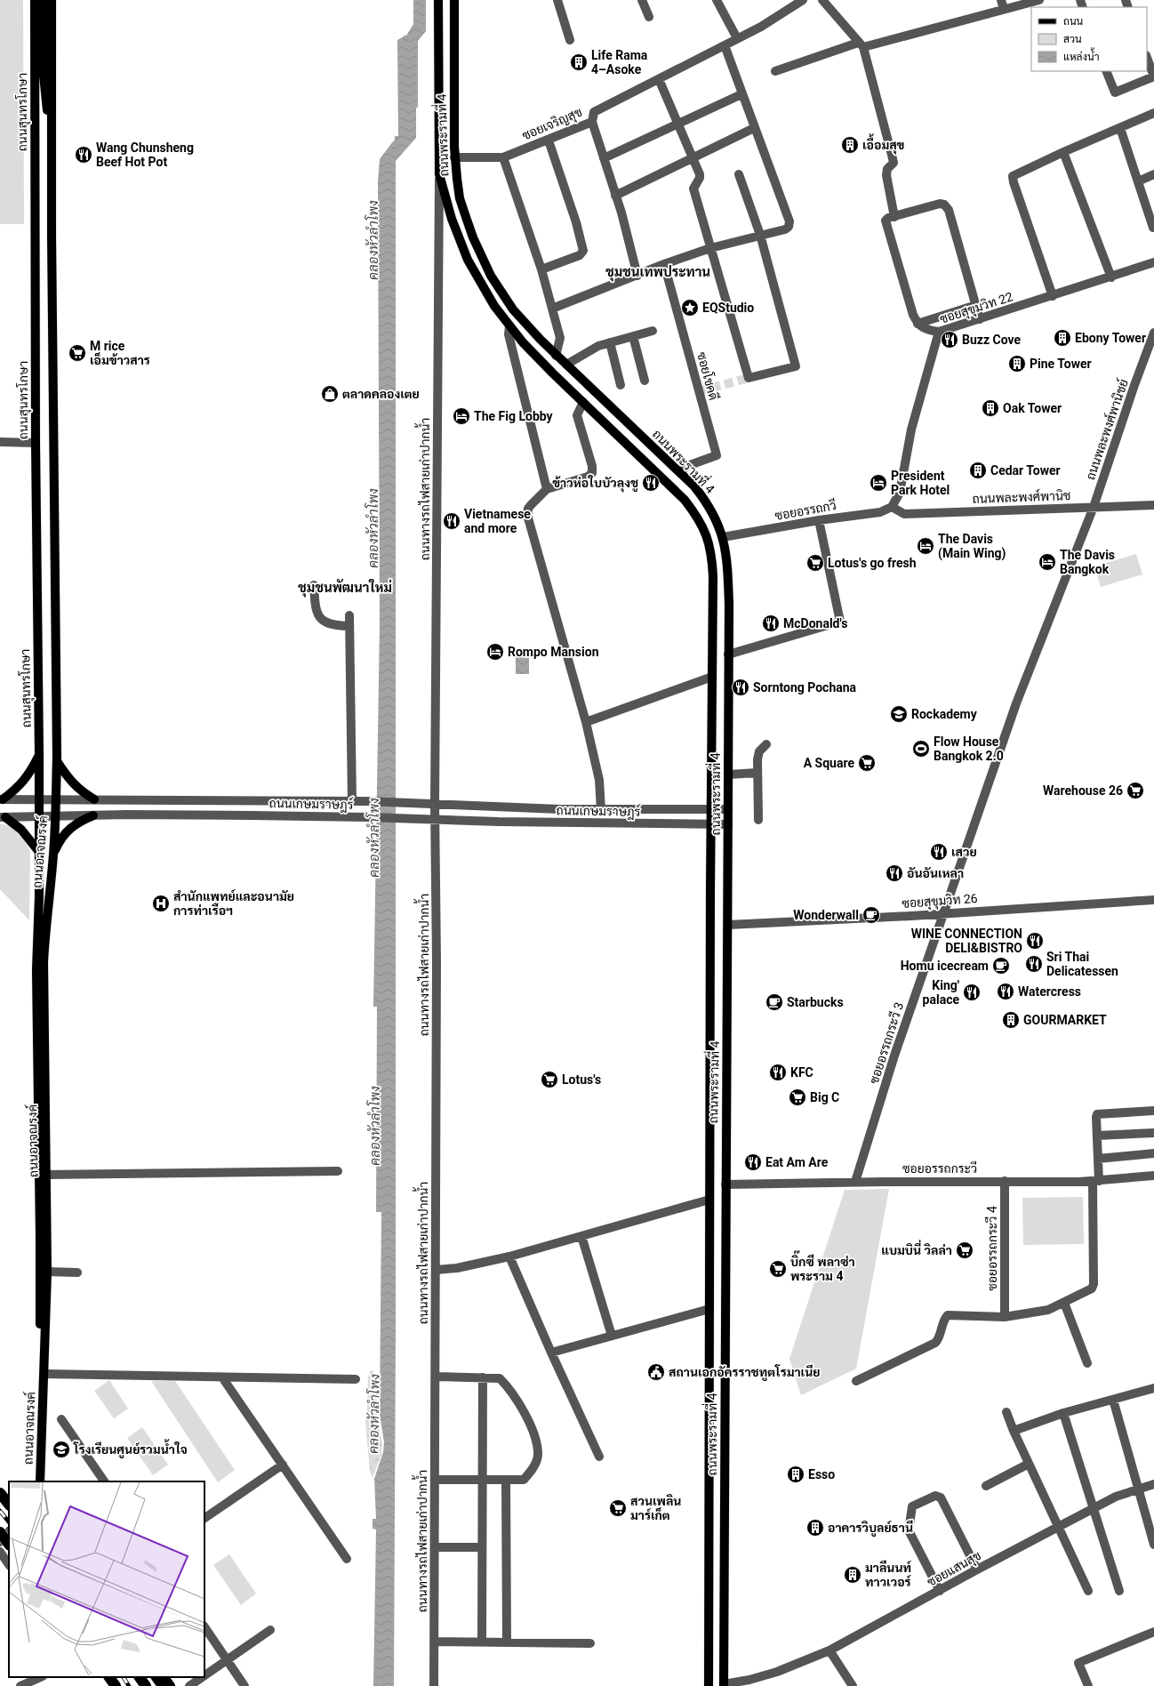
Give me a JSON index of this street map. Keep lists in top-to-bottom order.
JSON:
{
  "streets": {
    "main road": ["ถนนสุนทรโกษา", "ถนนพระรามที่ 4", "ถนนอาจณรงค์"],
    "street": [
      "ซอยเจริญสุข",
      "ซอยสุขุมวิท 22",
      "ซอยโชคดี",
      "ถนนพละพงศ์พานิชย์",
      "ถนนทางรถไฟสายเก่าปากน้ำ",
      "ถนนพละพงศ์พานิช",
      "ซอยอรรถกวี",
      "ถนนเกษมราษฎร์",
      "ซอยสุขุมวิท 26",
      "ซอยอรรถกระวี 3",
      "ซอยอรรถกระวี",
      "ซอยอรรถกระวี 4",
      "ซอยแสนสุข"
    ]
  },
  "crossings": [
    ["ถนนสุนทรโกษา", "ถนนเกษมราษฎร์"],
    ["ถนนสุนทรโกษา", "ถนนอาจณรงค์"],
    ["ซอยเจริญสุข", "ถนนพระรามที่ 4"],
    ["ถนนพระรามที่ 4", "ซอยโชคดี"],
    ["ถนนพระรามที่ 4", "ถนนทางรถไฟสายเก่าปากน้ำ"],
    ["ถนนพระรามที่ 4", "ซอยอรรถกวี"],
    ["ถนนพระรามที่ 4", "ถนนเกษมราษฎร์"],
    ["ถนนพระรามที่ 4", "ซอยสุขุมวิท 26"],
    ["ถนนพระรามที่ 4", "ซอยอรรถกระวี"],
    ["ถนนพระรามที่ 4", "ซอยแสนสุข"],
    ["ซอยสุขุมวิท 22", "ถนนพละพงศ์พานิช"],
    ["ซอยสุขุมวิท 22", "ซอยอรรถกวี"],
    ["ถนนพละพงศ์พานิชย์", "ถนนพละพงศ์พานิช"],
    ["ถนนพละพงศ์พานิชย์", "ซอยสุขุมวิท 26"],
    ["ถนนพละพงศ์พานิชย์", "ซอยอรรถกระวี 3"],
    ["ถนนทางรถไฟสายเก่าปากน้ำ", "ถนนเกษมราษฎร์"],
    ["ถนนพละพงศ์พานิช", "ซอยอรรถกวี"],
    ["ถนนเกษมราษฎร์", "ถนนอาจณรงค์"],
    ["ซอยสุขุมวิท 26", "ซอยอรรถกระวี 3"],
    ["ซอยอรรถกระวี 3", "ซอยอรรถกระวี"],
    ["ซอยอรรถกระวี", "ซอยอรรถกระวี 4"]
  ],
  "districts": ["ชุมชนเทพประทาน", "ชุมชนพัฒนาใหม่"],
  "water": ["คลองหัวลำโพง"],
  "places": {
    "building": [
      "Life Rama 4–Asoke",
      "เอื้อมสุข",
      "Ebony Tower",
      "Pine Tower",
      "Oak Tower",
      "Cedar Tower",
      "GOURMARKET",
      "Esso",
      "อาคารวิบูลย์ธานี",
      "มาลีนนท์ ทาวเวอร์"
    ],
    "restaurant": [
      "Wang Chunsheng Beef Hot Pot",
      "Buzz Cove",
      "ข้าวห่อใบบัวลุงชู",
      "Vietnamese and more",
      "McDonald's",
      "Sorntong Pochana",
      "เสวย",
      "อันอันเหลา",
      "WINE CONNECTION DELI&BISTRO",
      "Sri Thai Delicatessen",
      "Watercress",
      "King' palace",
      "KFC",
      "Eat Am Are"
    ],
    "place": ["EQStudio"],
    "supermarket": [
      "M rice เอ็มข้าวสาร",
      "Lotus's go fresh",
      "A Square",
      "Warehouse 26",
      "Lotus's",
      "Big C",
      "แบมบินี่ วิลล่า",
      "บิ๊กซี พลาซ่า พระราม 4",
      "สวนเพลิน มาร์เก็ต"
    ],
    "shop": ["ตลาดคลองเตย"],
    "hotel": [
      "The Fig Lobby",
      "President Park Hotel",
      "The Davis (Main Wing)",
      "The Davis Bangkok",
      "Rompo Mansion"
    ],
    "school or university": ["Rockademy", "โรงเรียนศูนย์รวมน้ำใจ"],
    "sports": ["Flow House Bangkok 2.0"],
    "hospital": ["สำนักแพทย์และอนามัย การท่าเรือฯ"],
    "cafe": ["Wonderwall", "Homu icecream", "Starbucks"],
    "public building": ["สถานเอกอัครราชทูตโรมาเนีย"]
  },
  "legend": ["ถนน", "สวน", "แหล่งน้ำ"]
}
